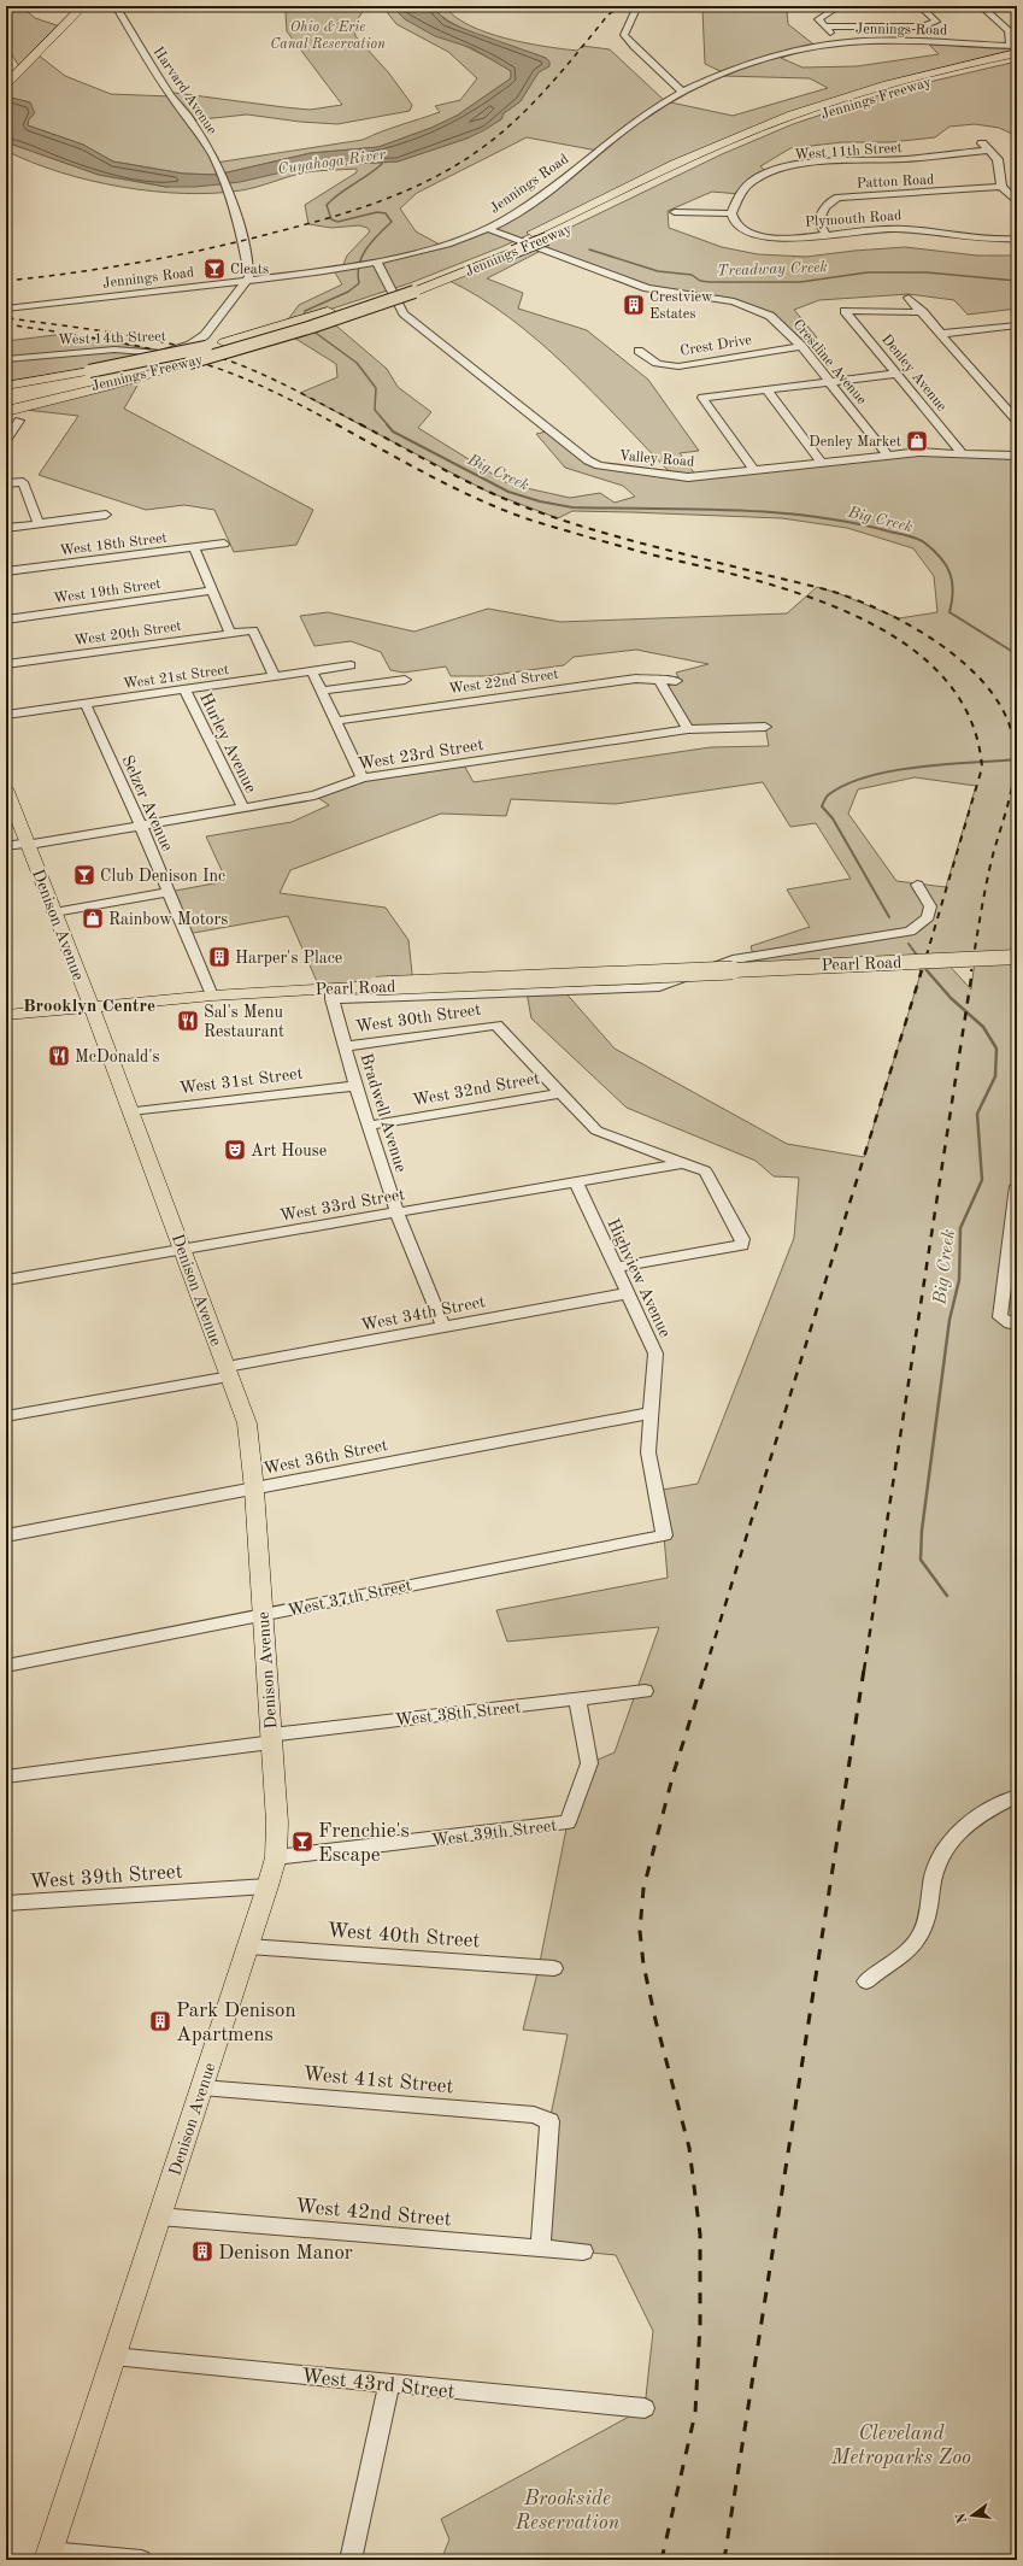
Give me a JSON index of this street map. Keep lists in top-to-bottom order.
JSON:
{
  "streets": {
    "highway": ["Jennings Freeway"],
    "main road": ["Denison Avenue", "Pearl Road"],
    "street": [
      "Jennings Road",
      "Harvard Avenue",
      "West 11th Street",
      "Patton Road",
      "Plymouth Road",
      "West 14th Street",
      "Crest Drive",
      "Crestline Avenue",
      "Denley Avenue",
      "Valley Road",
      "West 18th Street",
      "West 19th Street",
      "West 20th Street",
      "West 21st Street",
      "West 22nd Street",
      "Hurley Avenue",
      "West 23rd Street",
      "Selzer Avenue",
      "West 30th Street",
      "West 31st Street",
      "West 32nd Street",
      "Bradwell Avenue",
      "West 33rd Street",
      "Highview Avenue",
      "West 34th Street",
      "West 36th Street",
      "West 37th Street",
      "West 38th Street",
      "West 39th Street",
      "West 40th Street",
      "West 41st Street",
      "West 42nd Street",
      "West 43rd Street"
    ]
  },
  "crossings": [
    ["Jennings Road", "Harvard Avenue"],
    ["Jennings Road", "Jennings Freeway"],
    ["Jennings Road", "West 14th Street"],
    ["Jennings Road", "Crestline Avenue"],
    ["Jennings Road", "Valley Road"],
    ["Harvard Avenue", "West 14th Street"],
    ["West 11th Street", "Plymouth Road"],
    ["Patton Road", "Plymouth Road"],
    ["Crest Drive", "Crestline Avenue"],
    ["Crestline Avenue", "Valley Road"],
    ["Denley Avenue", "Valley Road"],
    ["West 20th Street", "West 21st Street"],
    ["West 21st Street", "Hurley Avenue"],
    ["West 21st Street", "Selzer Avenue"],
    ["Hurley Avenue", "West 23rd Street"],
    ["West 23rd Street", "Selzer Avenue"],
    ["West 23rd Street", "Denison Avenue"],
    ["Selzer Avenue", "Pearl Road"],
    ["Denison Avenue", "Pearl Road"],
    ["Denison Avenue", "West 31st Street"],
    ["Denison Avenue", "West 33rd Street"],
    ["Denison Avenue", "West 34th Street"],
    ["Denison Avenue", "West 36th Street"],
    ["Denison Avenue", "West 37th Street"],
    ["Denison Avenue", "West 38th Street"],
    ["Denison Avenue", "West 39th Street"],
    ["Denison Avenue", "West 40th Street"],
    ["Denison Avenue", "West 41st Street"],
    ["Denison Avenue", "West 42nd Street"],
    ["Denison Avenue", "West 43rd Street"],
    ["Pearl Road", "Bradwell Avenue"],
    ["West 30th Street", "West 32nd Street"],
    ["West 30th Street", "Bradwell Avenue"],
    ["West 31st Street", "Bradwell Avenue"],
    ["West 32nd Street", "Bradwell Avenue"],
    ["Bradwell Avenue", "West 33rd Street"],
    ["Bradwell Avenue", "West 34th Street"],
    ["West 33rd Street", "Highview Avenue"],
    ["Highview Avenue", "West 34th Street"],
    ["Highview Avenue", "West 36th Street"],
    ["Highview Avenue", "West 37th Street"],
    ["West 38th Street", "West 39th Street"],
    ["West 41st Street", "West 42nd Street"]
  ],
  "districts": ["Brooklyn Centre"],
  "water": ["Cuyahoga River", "Treadway Creek", "Big Creek"],
  "parks": ["Ohio & Erie Canal Reservation", "Cleveland Metroparks Zoo", "Brookside Reservation"],
  "places": {
    "bar": ["Cleats", "Club Denison Inc", "Frenchie's Escape"],
    "building": [
      "Crestview Estates",
      "Harper's Place",
      "Park Denison Apartmens",
      "Denison Manor"
    ],
    "shop": ["Denley Market", "Rainbow Motors"],
    "restaurant": ["Sal's Menu Restaurant", "McDonald's"],
    "theatre": ["Art House"]
  },
  "north": "left"
}
